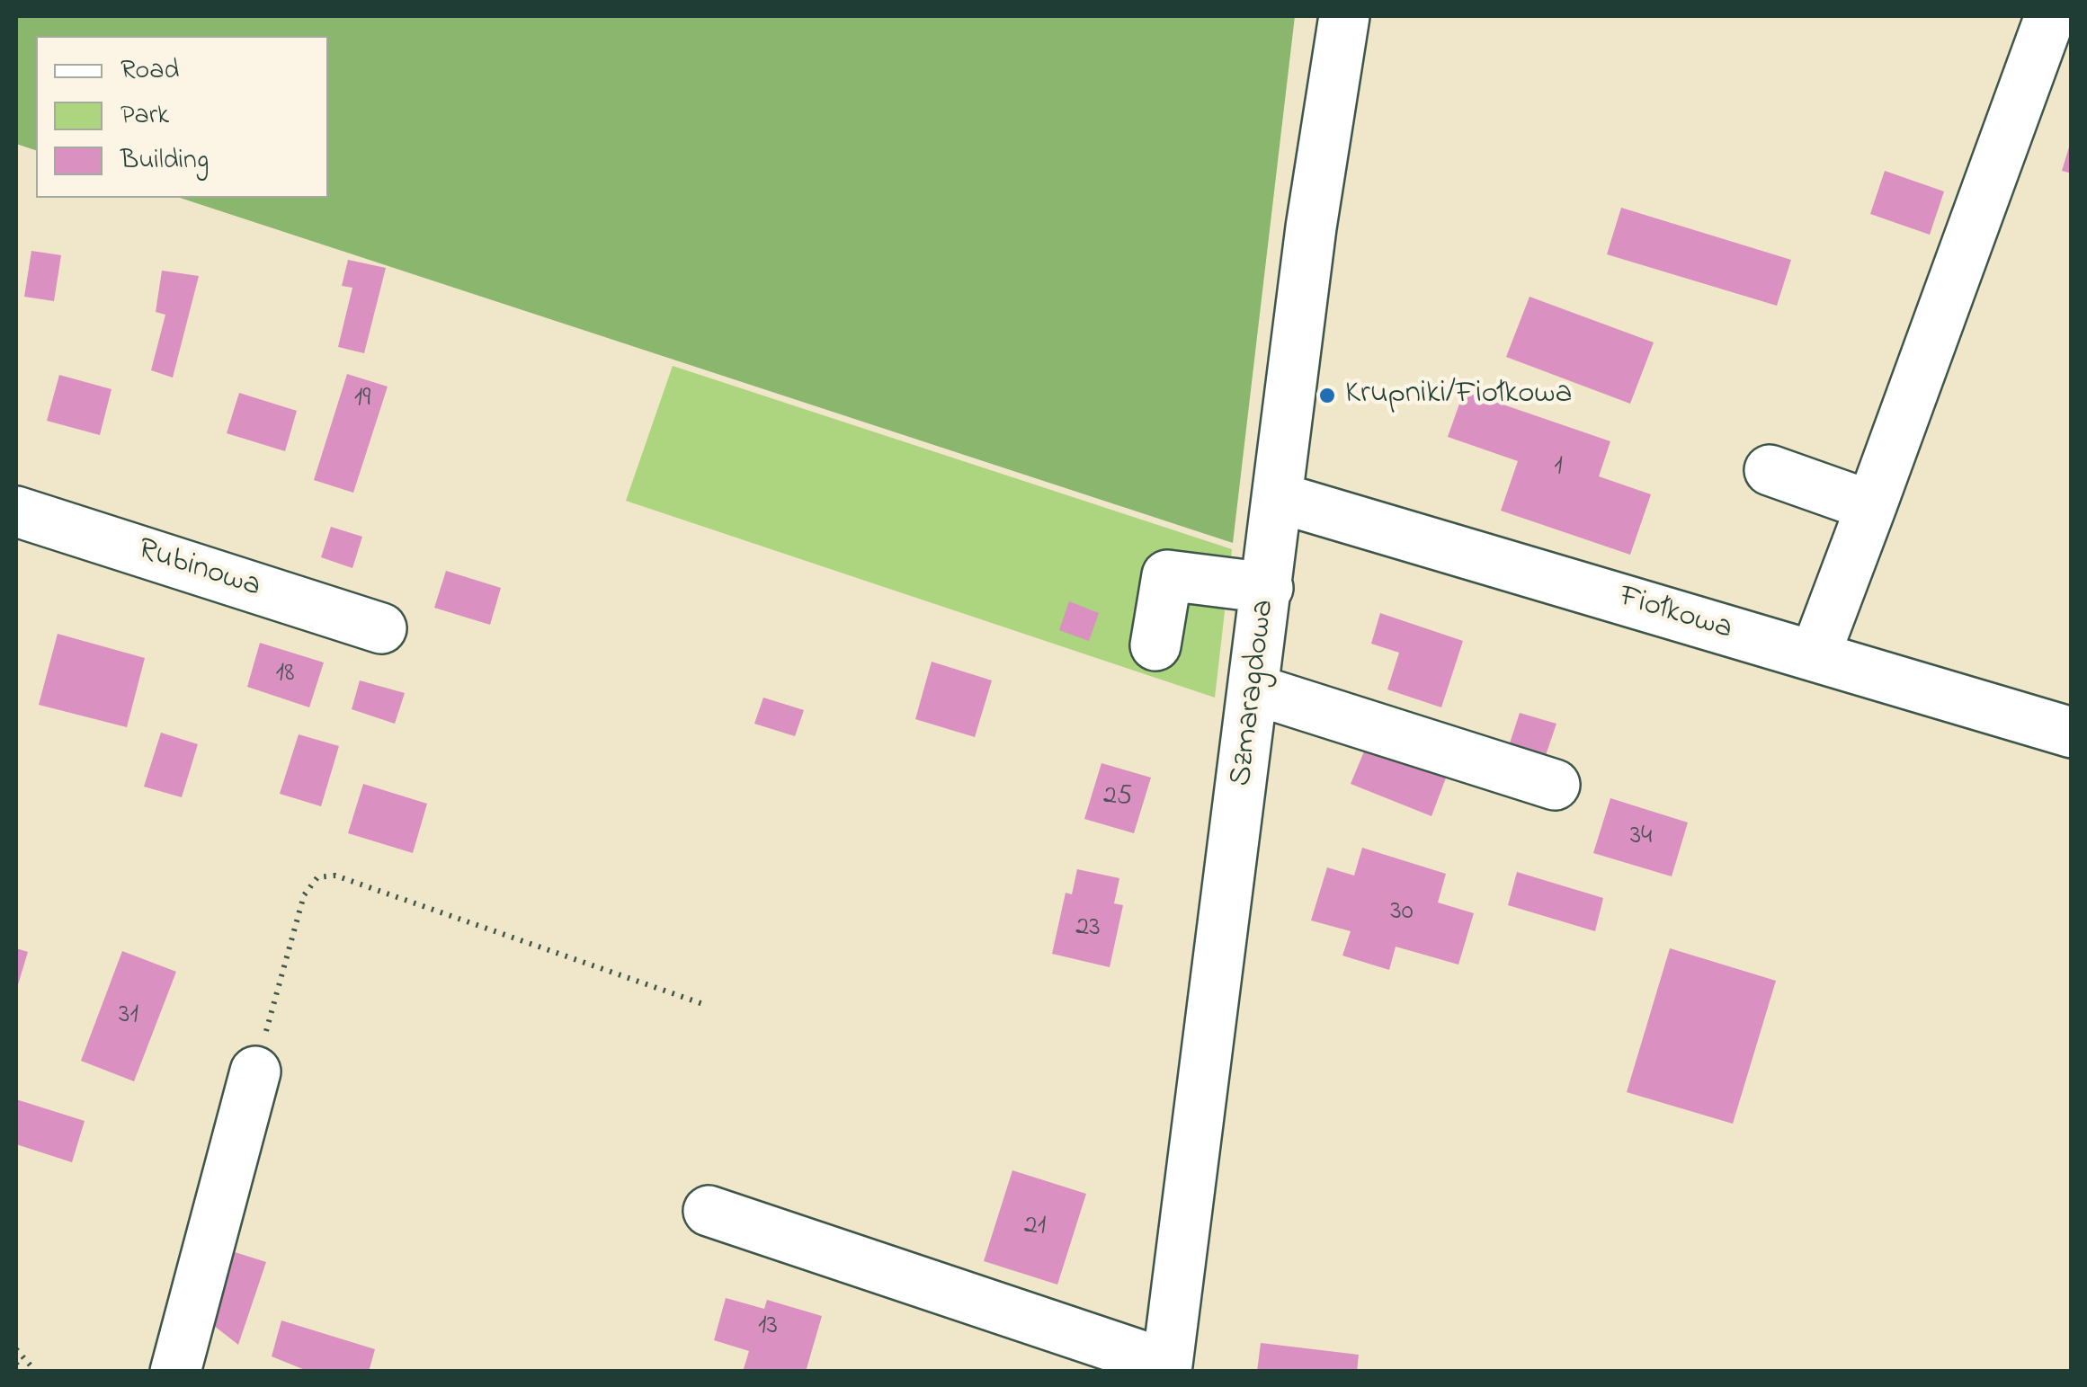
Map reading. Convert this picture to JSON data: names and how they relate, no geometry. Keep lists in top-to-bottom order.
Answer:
{
  "streets": {
    "street": ["Rubinowa", "Fiołkowa", "Szmaragdowa"]
  },
  "crossings": [
    ["Fiołkowa", "Szmaragdowa"]
  ],
  "places": ["Krupniki/Fiołkowa"],
  "house_numbers": [
    "19",
    "1",
    "18",
    "25",
    "34",
    "30",
    "23",
    "31",
    "21",
    "13"
  ],
  "legend": ["Road", "Park", "Building"]
}
